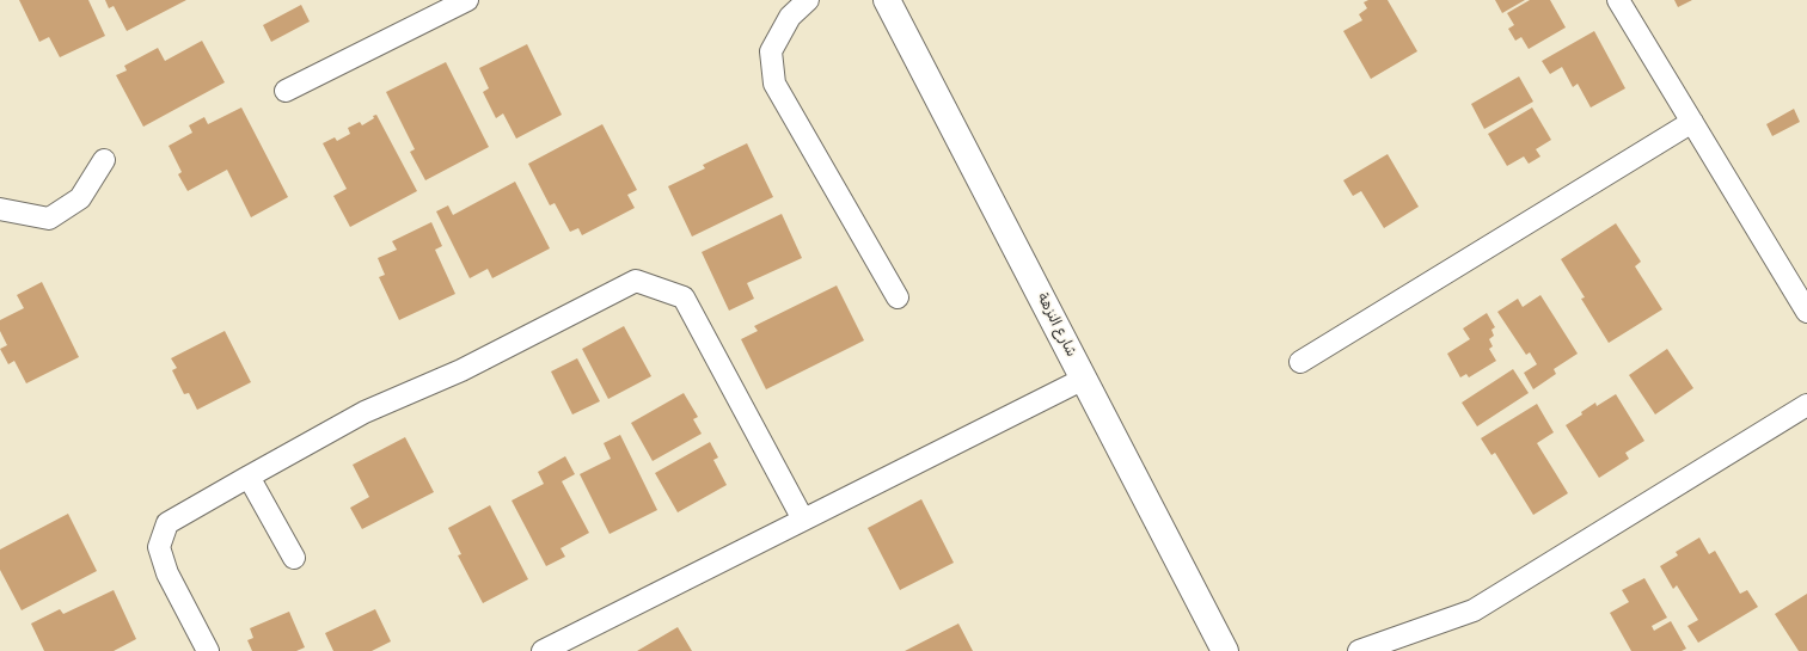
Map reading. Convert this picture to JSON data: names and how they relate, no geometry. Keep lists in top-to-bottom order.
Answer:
{
  "streets": {
    "main road": ["شارع النزهة"]
  }
}
